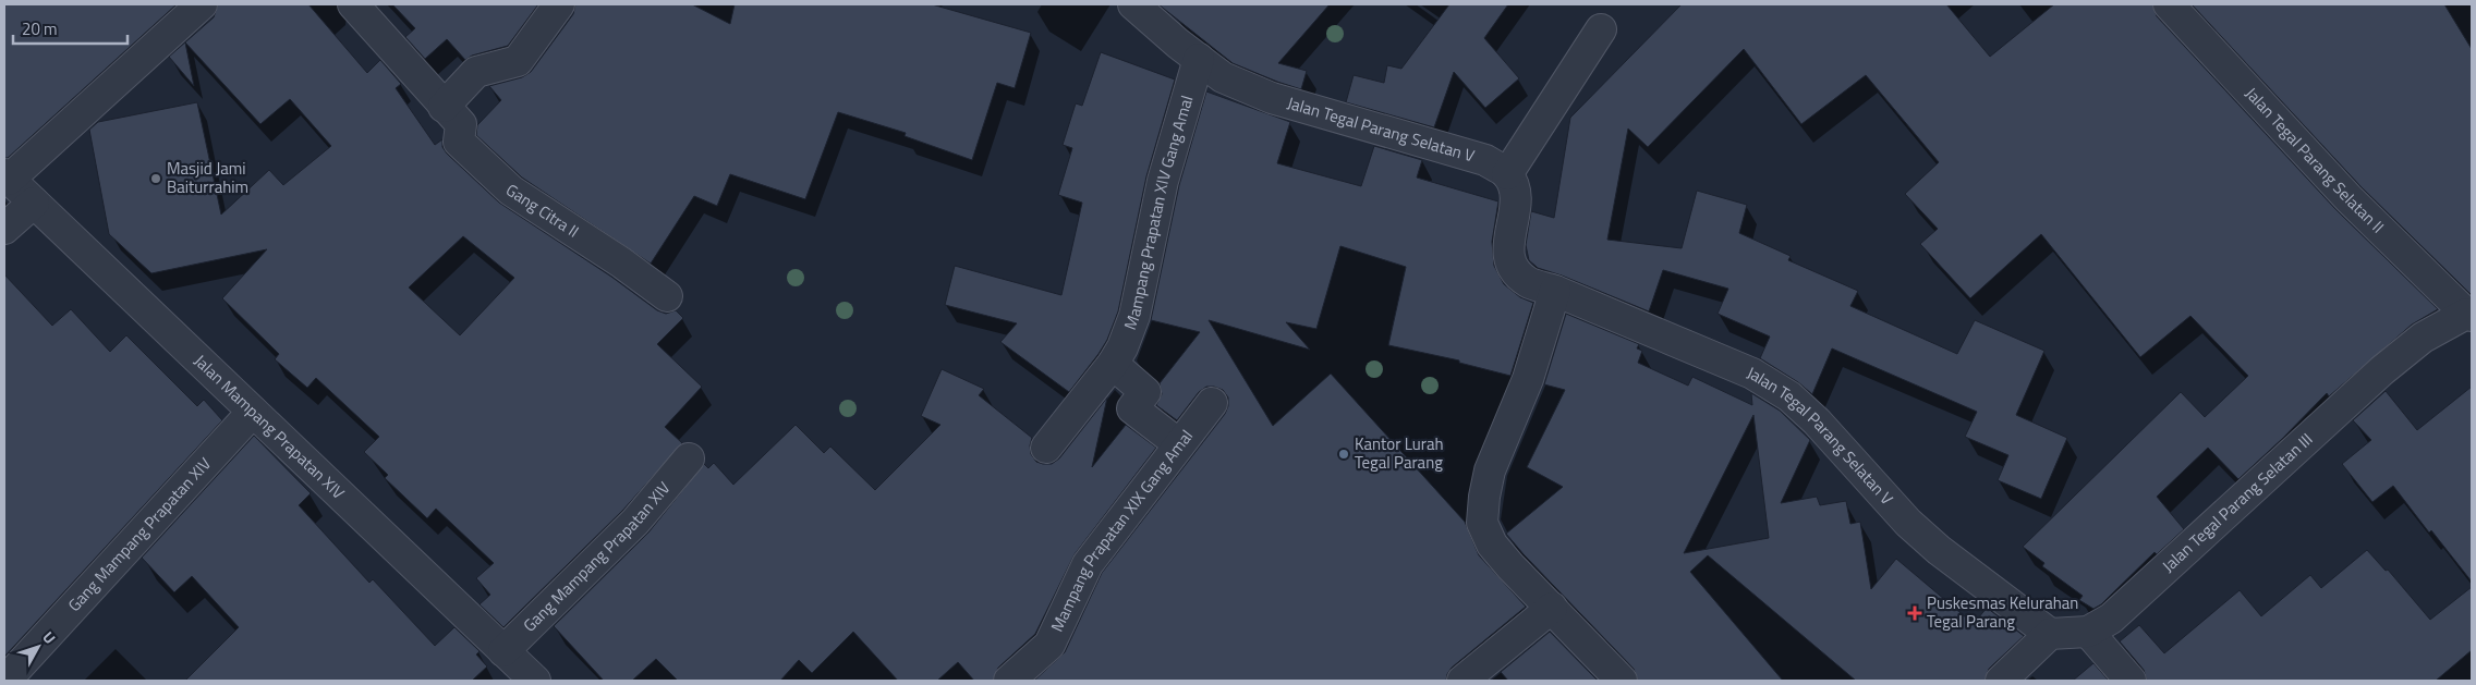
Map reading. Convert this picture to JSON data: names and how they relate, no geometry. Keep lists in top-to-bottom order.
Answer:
{
  "streets": {
    "street": [
      "Jalan Tegal Parang Selatan V",
      "Jalan Tegal Parang Selatan II",
      "Gang Citra II",
      "Mampang Prapatan XIV Gang Amal",
      "Jalan Mampang Prapatan XIV",
      "Jalan Tegal Parang Selatan III",
      "Mampang Prapatan XIX Gang Amal",
      "Gang Mampang Prapatan XIV"
    ]
  },
  "crossings": [
    ["Jalan Tegal Parang Selatan V", "Mampang Prapatan XIV Gang Amal"],
    ["Jalan Tegal Parang Selatan V", "Jalan Tegal Parang Selatan III"],
    ["Jalan Tegal Parang Selatan II", "Jalan Tegal Parang Selatan III"],
    ["Jalan Mampang Prapatan XIV", "Gang Mampang Prapatan XIV"]
  ],
  "places": {
    "other": ["Masjid Jami Baiturrahim", "Kantor Lurah Tegal Parang"],
    "health": ["Puskesmas Kelurahan Tegal Parang"]
  },
  "scale_bar": "20 m",
  "north": "top right"
}
